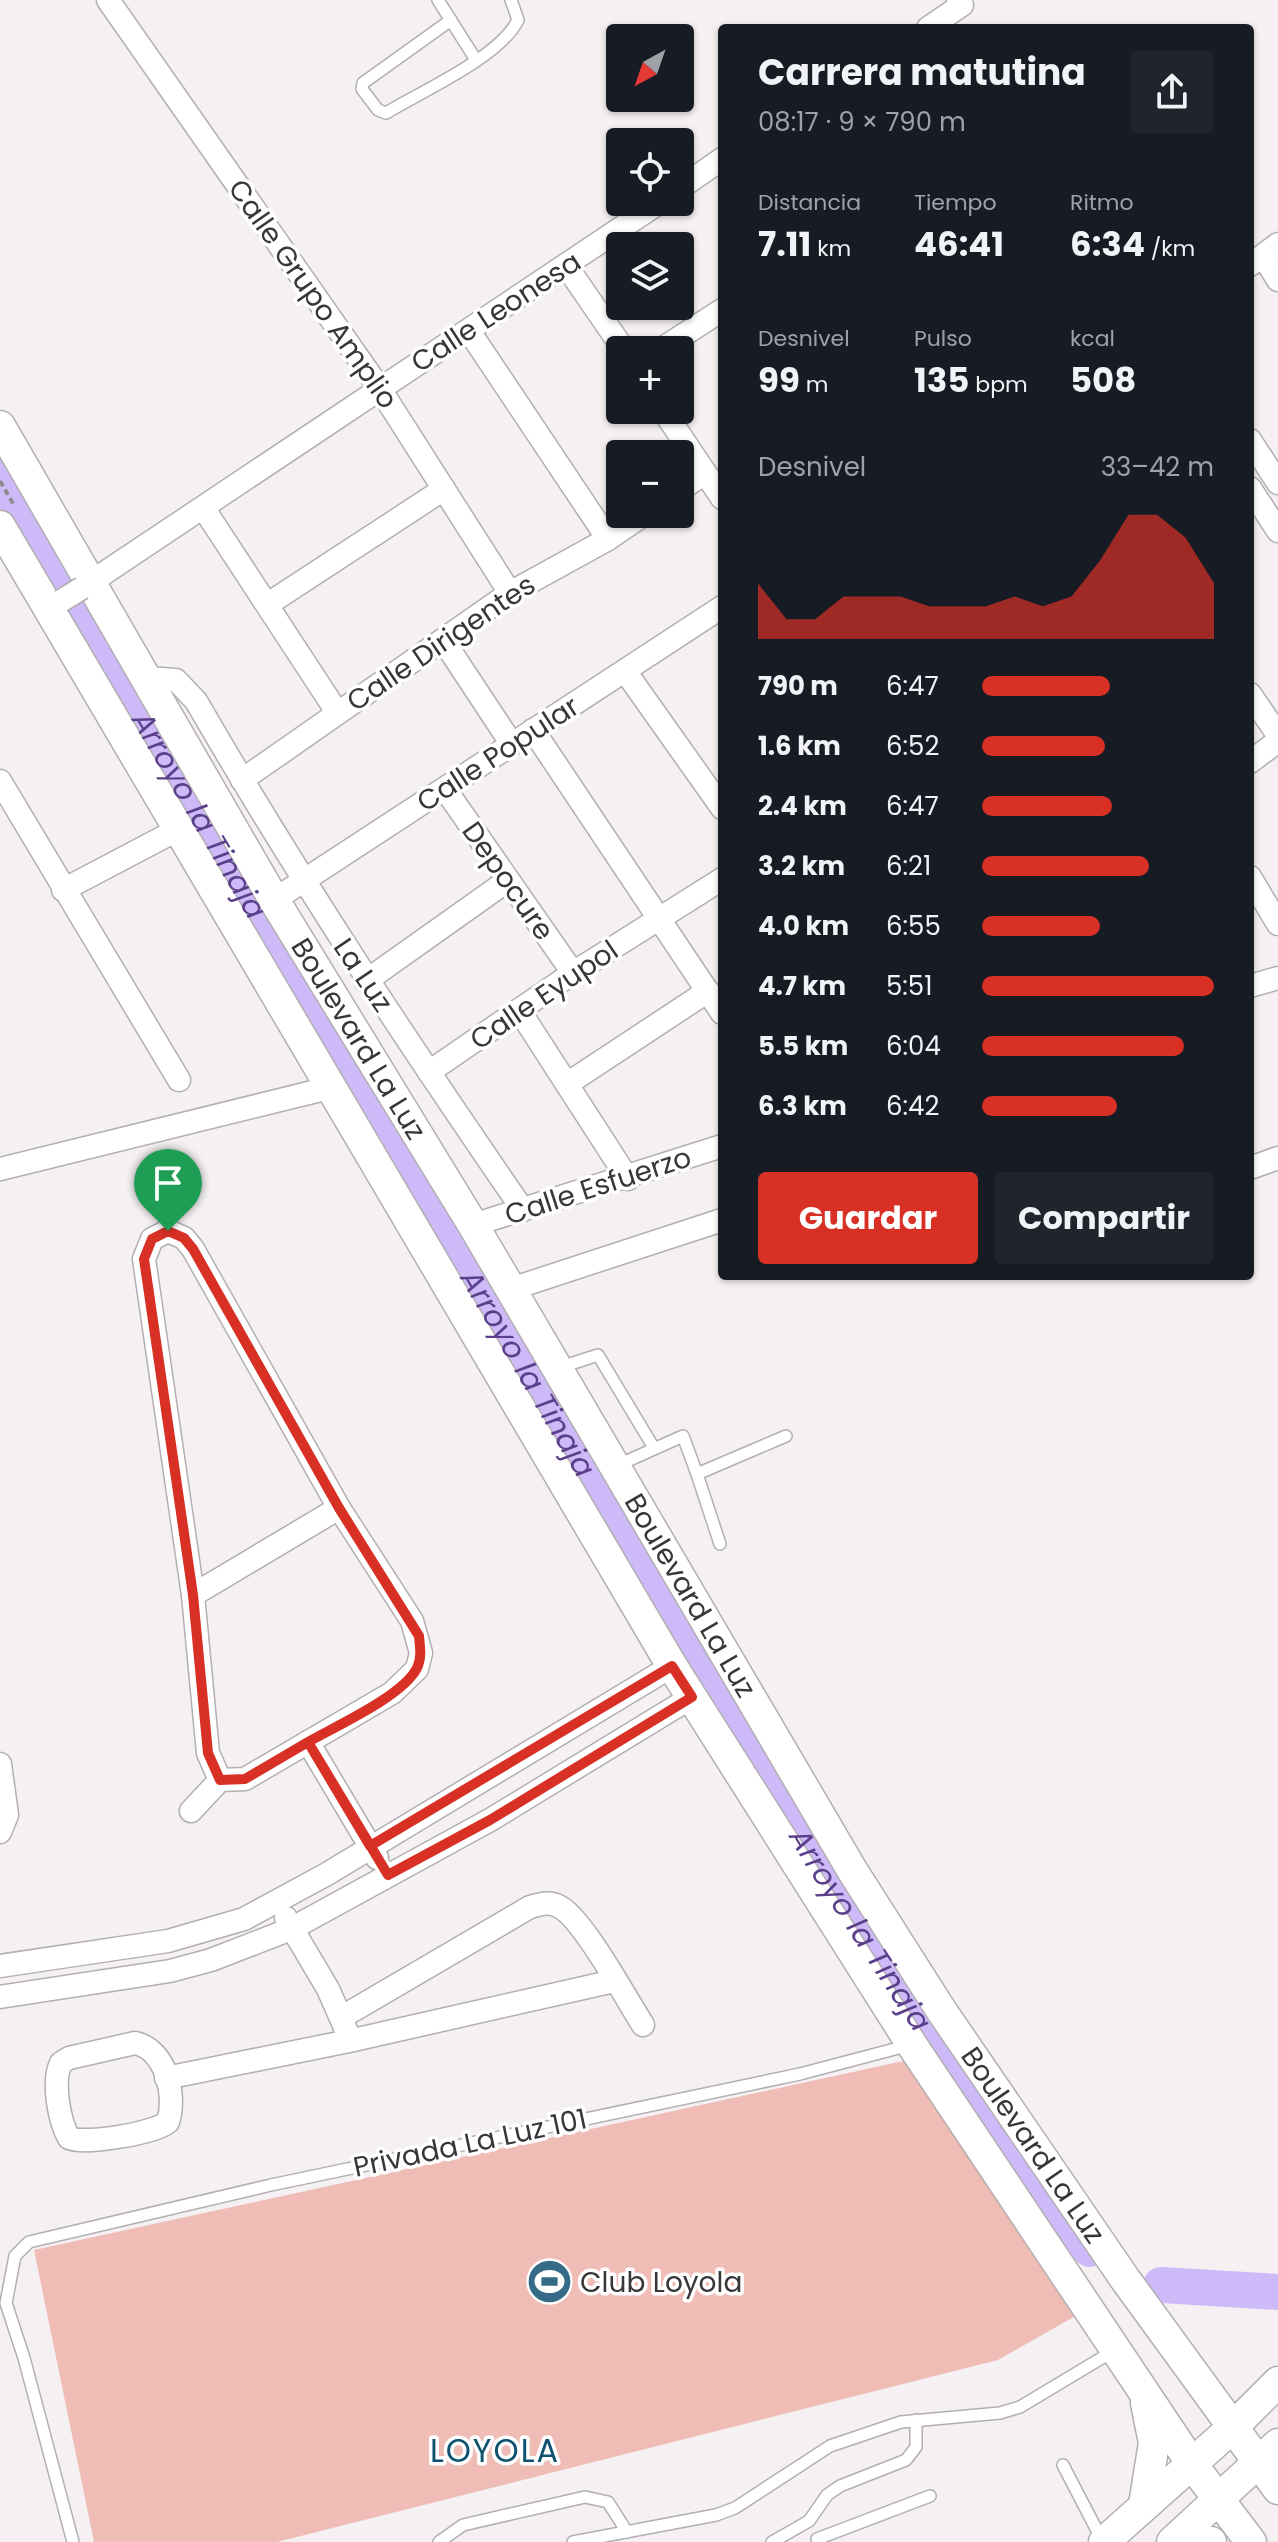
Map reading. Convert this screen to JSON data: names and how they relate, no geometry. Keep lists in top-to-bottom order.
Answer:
{
  "streets": {
    "main road": ["Boulevard La Luz"],
    "street": [
      "Calle Grupo Amplio",
      "Calle Leonesa",
      "Calle Dirigentes",
      "Calle Popular",
      "Depocure",
      "La Luz",
      "Calle Eyupol",
      "Calle Esfuerzo"
    ],
    "lane": ["Privada La Luz 101"]
  },
  "crossings": [
    ["Calle Grupo Amplio", "Calle Leonesa"],
    ["Calle Grupo Amplio", "Calle Dirigentes"],
    ["Calle Leonesa", "Boulevard La Luz"],
    ["Calle Dirigentes", "La Luz"],
    ["Calle Popular", "Depocure"],
    ["Calle Popular", "La Luz"],
    ["Calle Popular", "Boulevard La Luz"],
    ["Depocure", "Calle Eyupol"],
    ["La Luz", "Calle Eyupol"],
    ["La Luz", "Boulevard La Luz"],
    ["La Luz", "Calle Esfuerzo"],
    ["Boulevard La Luz", "Calle Esfuerzo"],
    ["Boulevard La Luz", "Privada La Luz 101"]
  ],
  "districts": ["LOYOLA"],
  "water": ["Arroyo la Tinaja"],
  "places": {
    "sports": ["Club Loyola"]
  },
  "north": "bottom left",
  "page": {
    "map_buttons": ["+", "−"],
    "heading": ["Carrera matutina", "08:17 · 9 × 790 m"],
    "stats": [
      ["Distancia", "7.11 km"],
      ["Tiempo", "46:41"],
      ["Ritmo", "6:34 /km"],
      ["Desnivel", "99 m"],
      ["Pulso", "135 bpm"],
      ["kcal", "508"]
    ],
    "chart": ["Desnivel", "33–42 m"],
    "list": [
      {
        "name": "790 m",
        "note": "6:47"
      },
      {
        "name": "1.6 km",
        "note": "6:52"
      },
      {
        "name": "2.4 km",
        "note": "6:47"
      },
      {
        "name": "3.2 km",
        "note": "6:21"
      },
      {
        "name": "4.0 km",
        "note": "6:55"
      },
      {
        "name": "4.7 km",
        "note": "5:51"
      },
      {
        "name": "5.5 km",
        "note": "6:04"
      },
      {
        "name": "6.3 km",
        "note": "6:42"
      }
    ],
    "buttons": ["Guardar", "Compartir"]
  }
}
